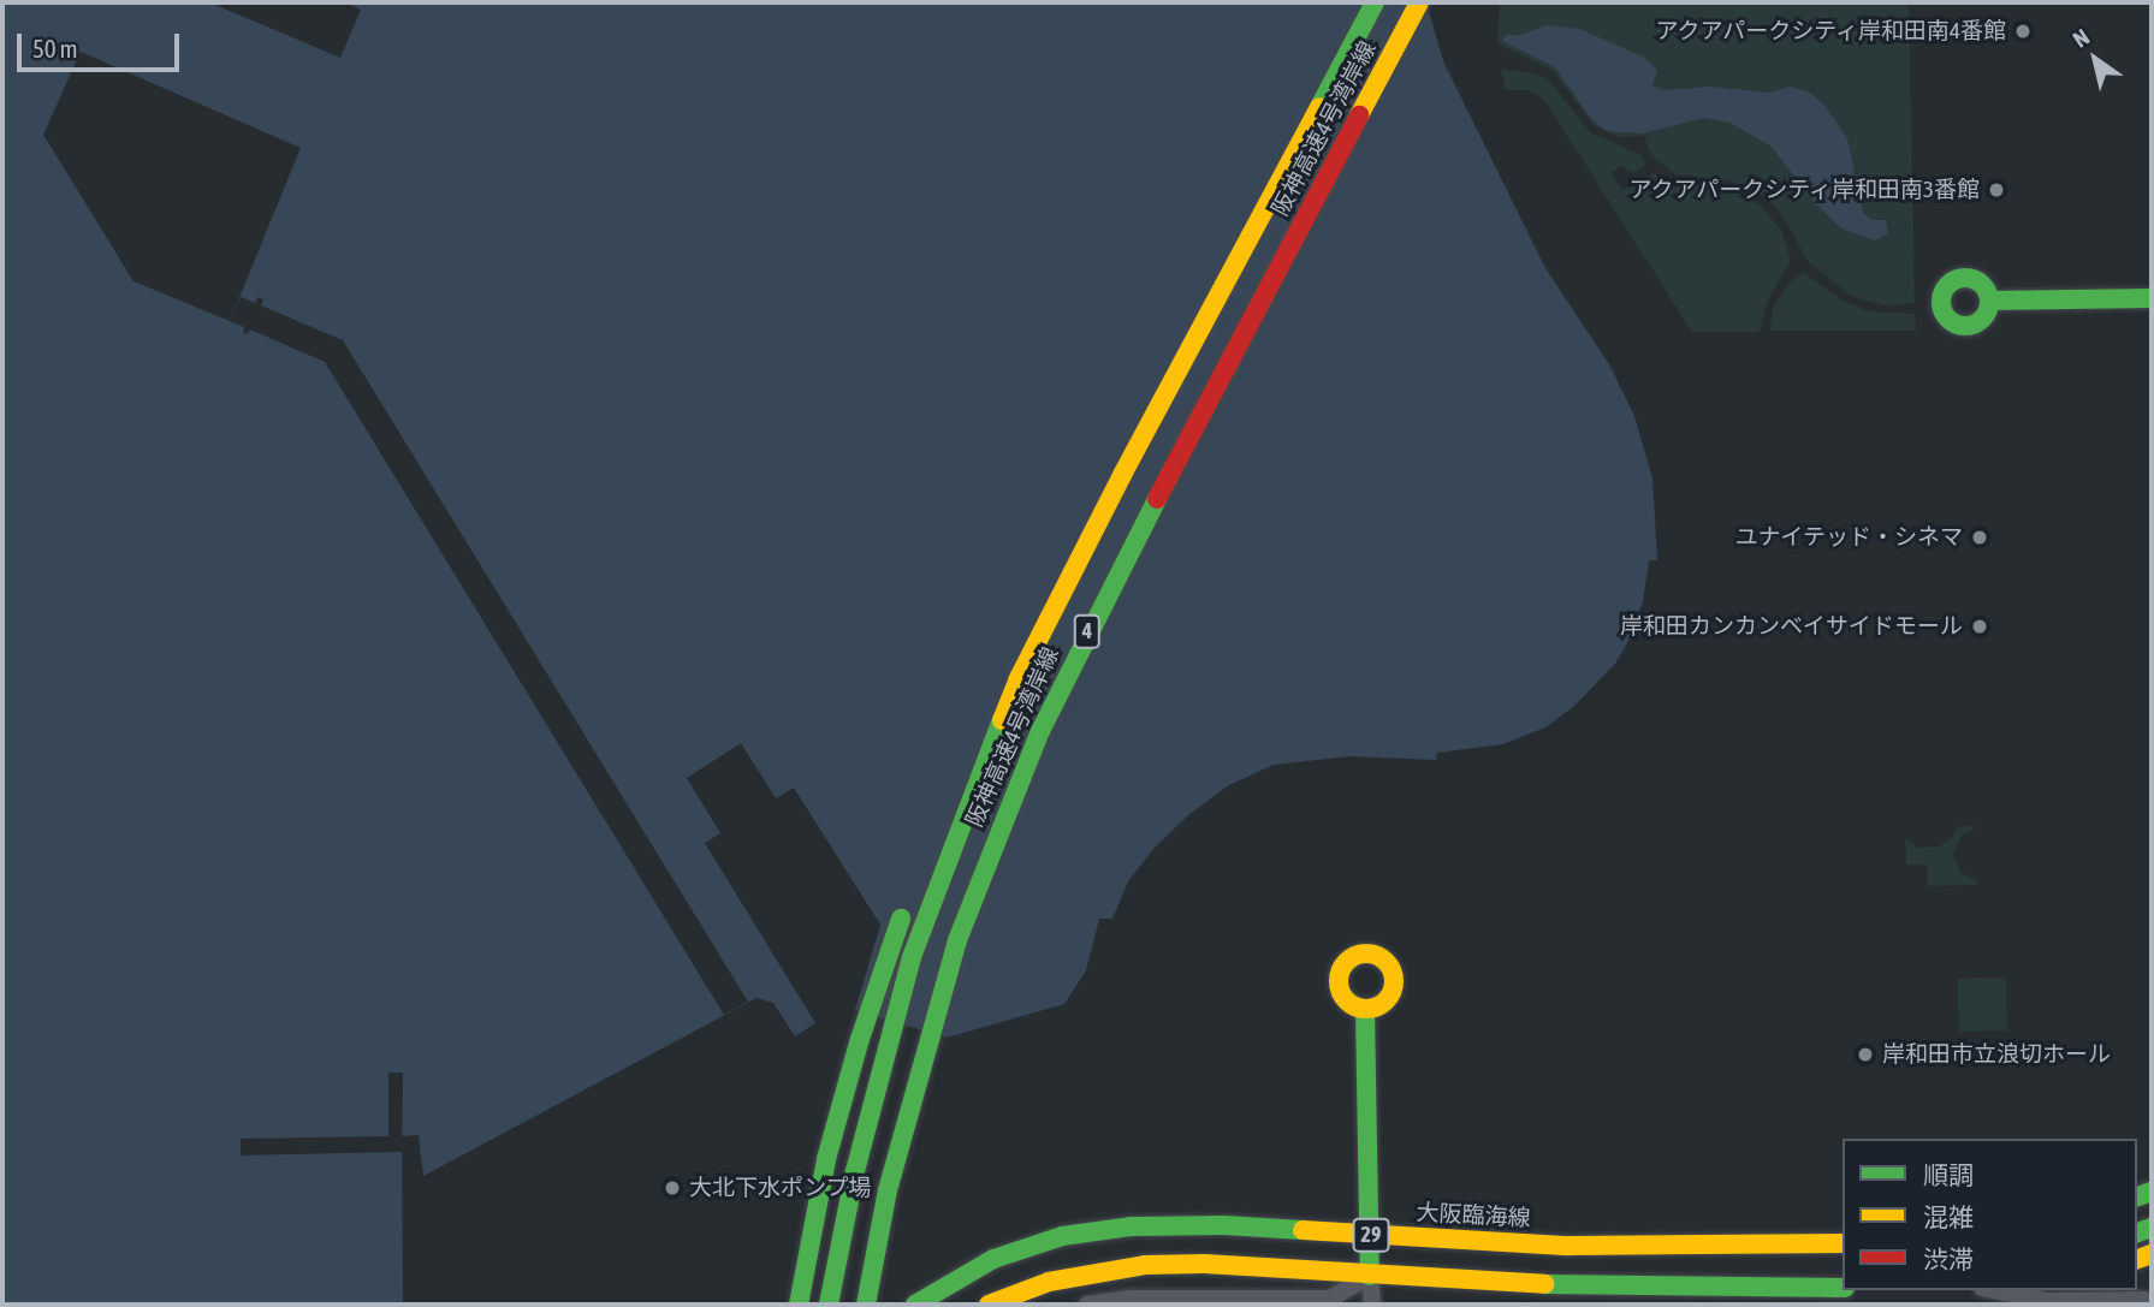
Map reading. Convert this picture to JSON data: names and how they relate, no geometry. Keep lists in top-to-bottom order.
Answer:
{
  "streets": {
    "main road": [
      "阪神高速4号湾岸線",
      "4",
      "大阪臨海線",
      "29"
    ]
  },
  "crossings": [
    ["阪神高速4号湾岸線", "4"]
  ],
  "places": [
    "アクアパークシティ岸和田南4番館",
    "アクアパークシティ岸和田南3番館",
    "ユナイテッド・シネマ",
    "岸和田カンカンベイサイドモール",
    "岸和田市立浪切ホール",
    "大北下水ポンプ場"
  ],
  "legend": ["順調", "混雑", "渋滞"],
  "scale_bar": "50 m",
  "north": "top left"
}
